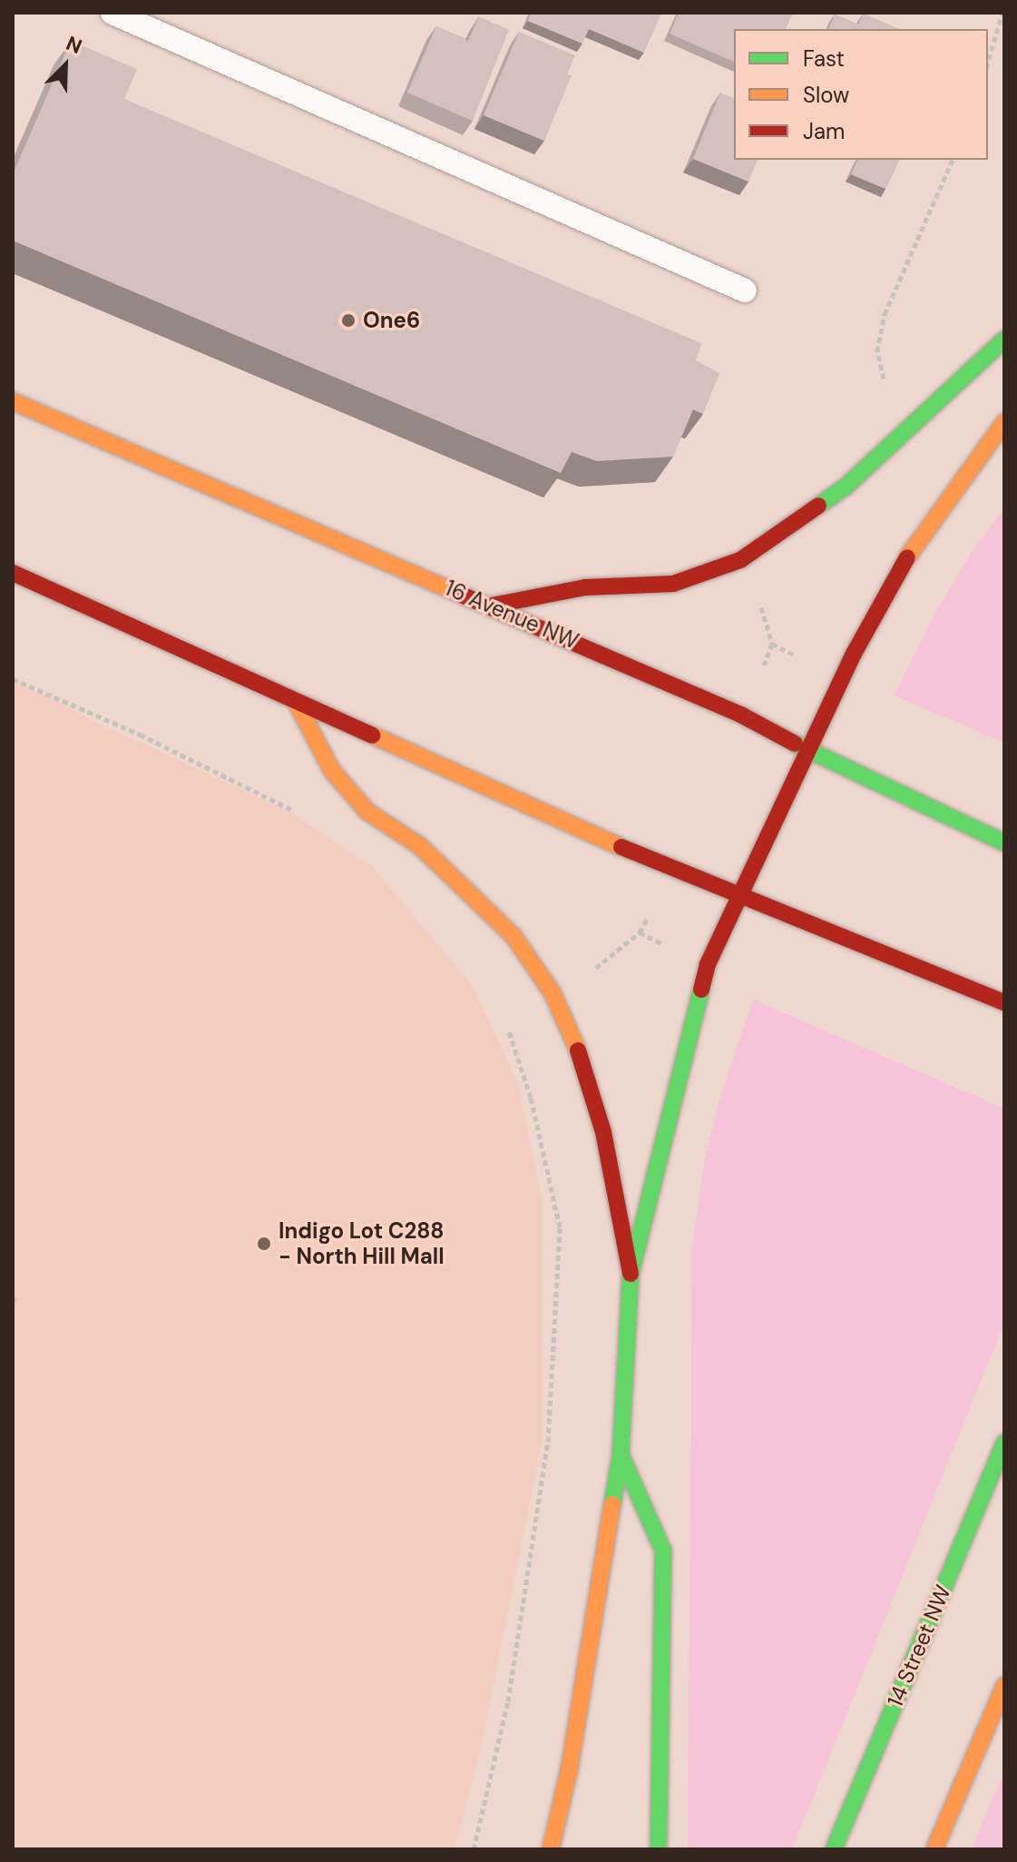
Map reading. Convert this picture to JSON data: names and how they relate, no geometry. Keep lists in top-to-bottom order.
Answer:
{
  "streets": {
    "main road": ["16 Avenue NW", "14 Street NW"]
  },
  "places": ["One6", "Indigo Lot C288 - North Hill Mall"],
  "legend": ["Fast", "Slow", "Jam"],
  "north": "top right"
}
